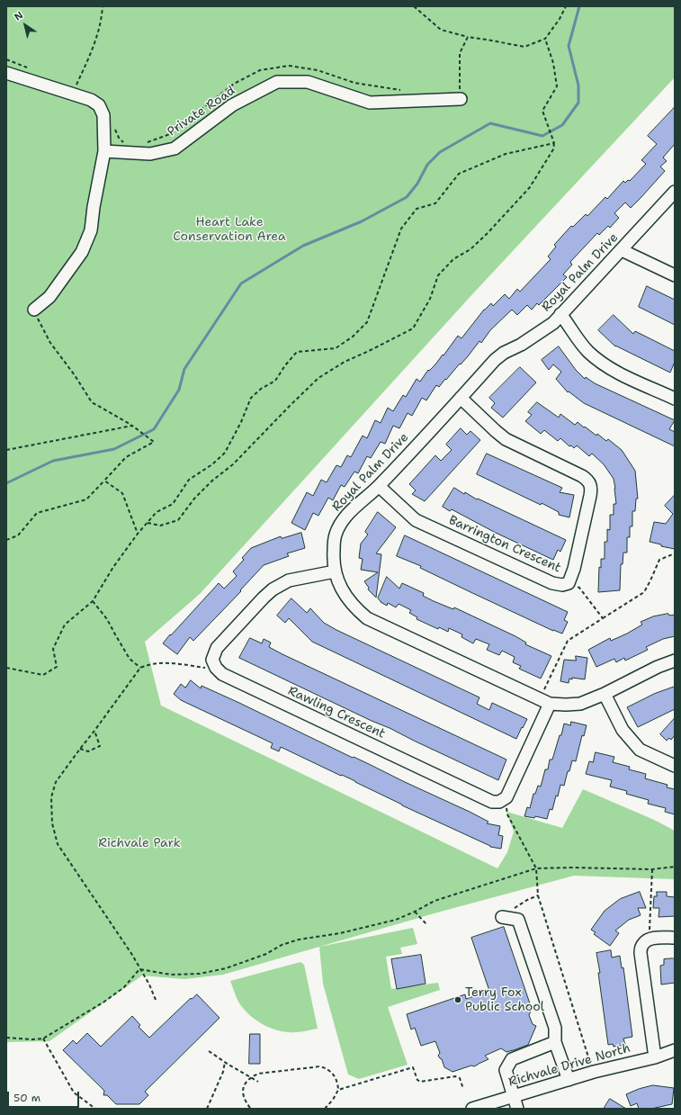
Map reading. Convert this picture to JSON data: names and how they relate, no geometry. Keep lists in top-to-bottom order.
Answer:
{
  "streets": {
    "street": [
      "Private Road",
      "Royal Palm Drive",
      "Barrington Crescent",
      "Rawling Crescent",
      "Richvale Drive North"
    ]
  },
  "crossings": [
    ["Royal Palm Drive", "Barrington Crescent"]
  ],
  "parks": ["Heart Lake Conservation Area", "Richvale Park"],
  "places": ["Terry Fox Public School"],
  "scale_bar": "50 m",
  "north": "top left"
}
